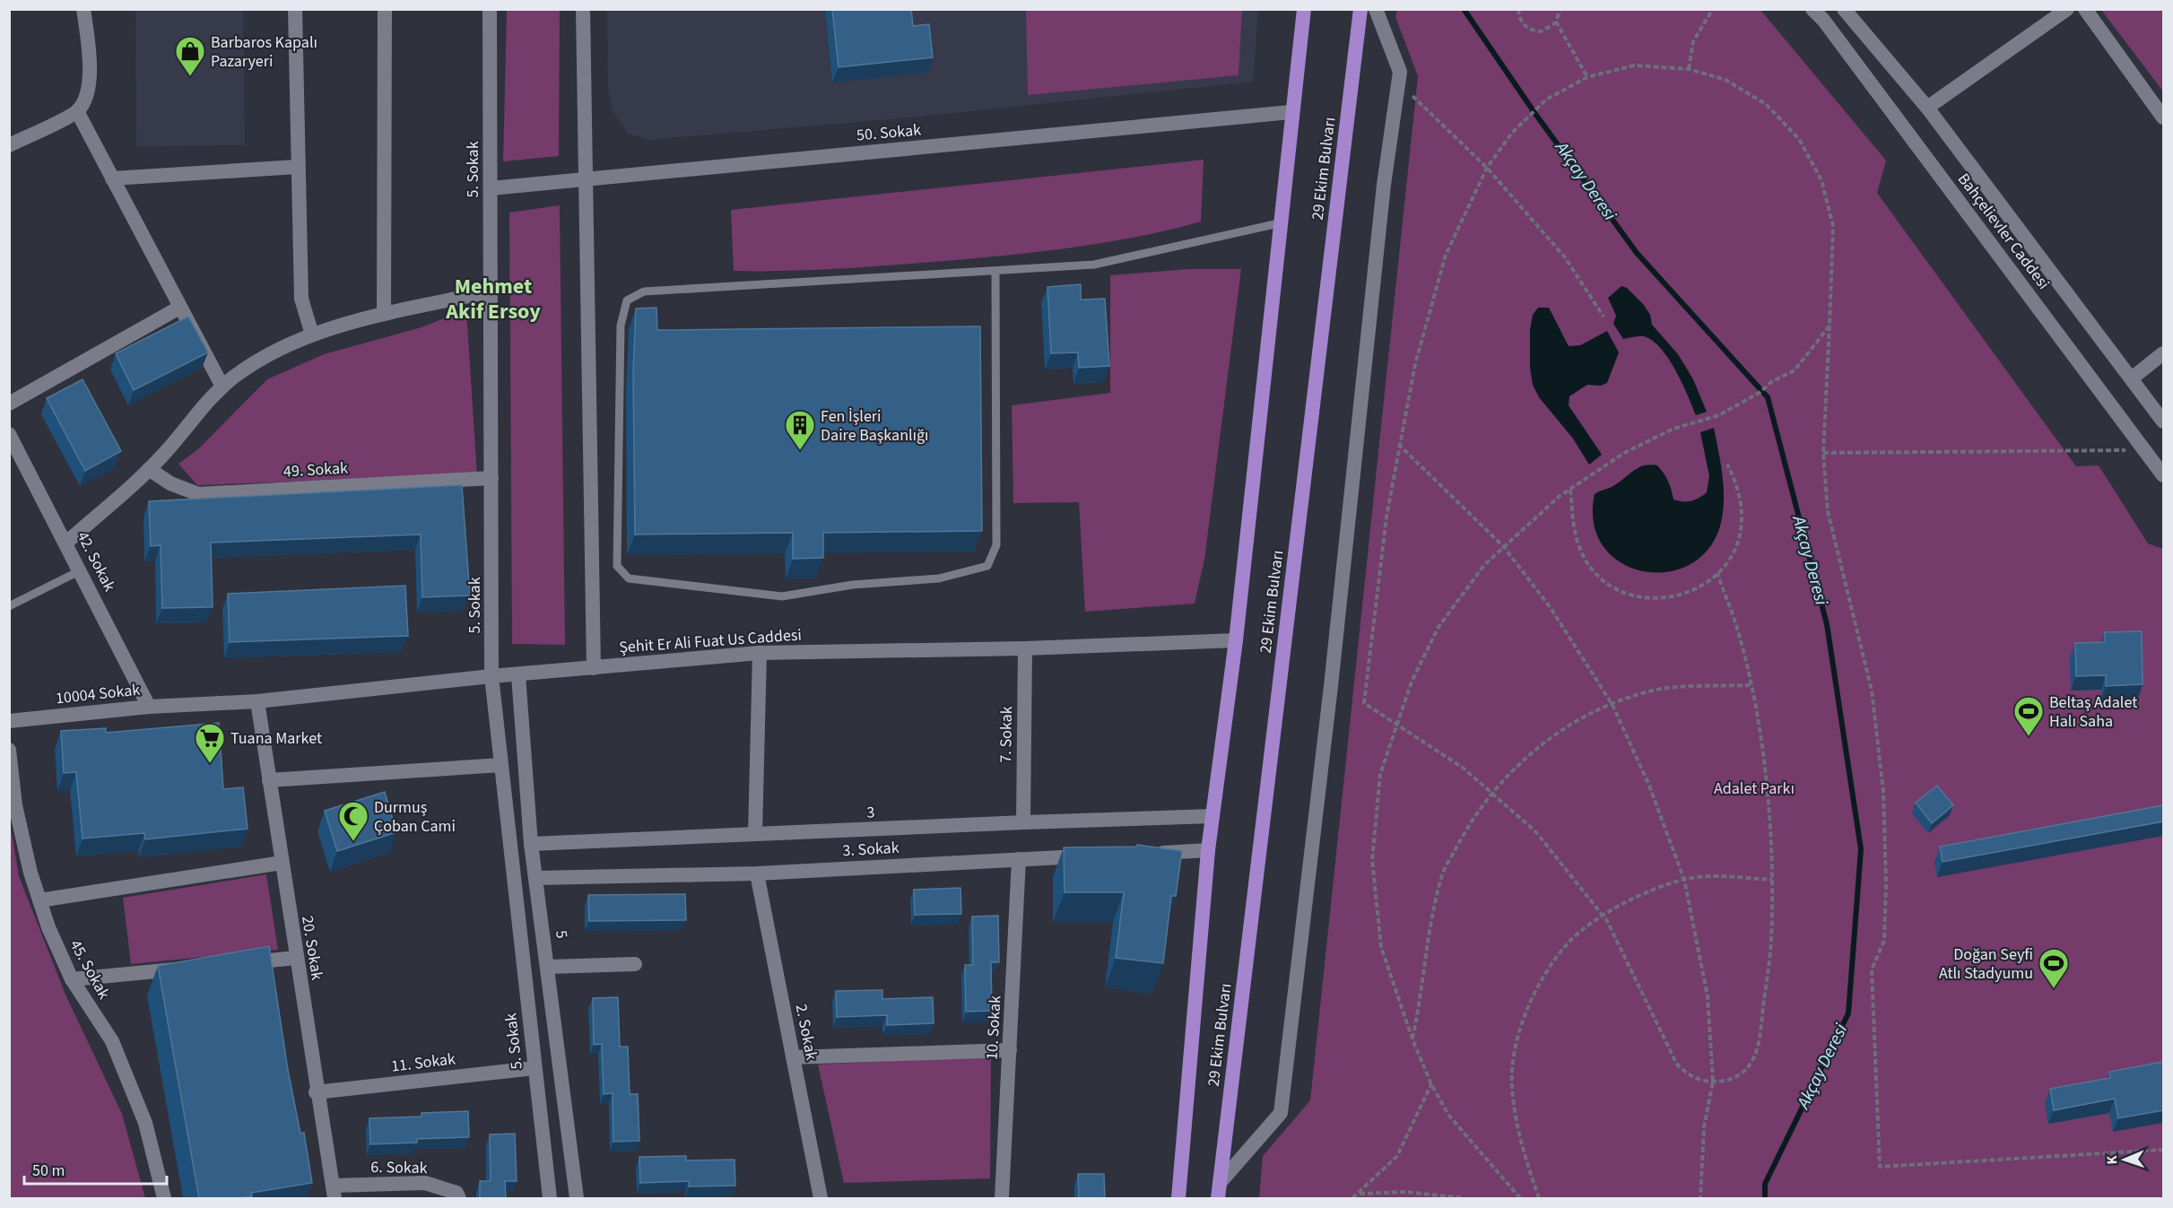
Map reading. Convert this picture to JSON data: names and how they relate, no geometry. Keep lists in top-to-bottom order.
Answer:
{
  "streets": {
    "main road": ["29 Ekim Bulvarı"],
    "street": [
      "50. Sokak",
      "5. Sokak",
      "Bahçelievler Caddesi",
      "49. Sokak",
      "42. Sokak",
      "Şehit Er Ali Fuat Us Caddesi",
      "10004 Sokak",
      "7. Sokak",
      "3",
      "3. Sokak",
      "5",
      "20. Sokak",
      "45. Sokak",
      "10. Sokak",
      "2. Sokak",
      "11. Sokak",
      "6. Sokak"
    ]
  },
  "crossings": [
    ["50. Sokak", "29 Ekim Bulvarı"],
    ["50. Sokak", "5. Sokak"],
    ["29 Ekim Bulvarı", "Şehit Er Ali Fuat Us Caddesi"],
    ["29 Ekim Bulvarı", "3"],
    ["5. Sokak", "49. Sokak"],
    ["5. Sokak", "Şehit Er Ali Fuat Us Caddesi"],
    ["5. Sokak", "11. Sokak"],
    ["42. Sokak", "10004 Sokak"],
    ["Şehit Er Ali Fuat Us Caddesi", "10004 Sokak"],
    ["Şehit Er Ali Fuat Us Caddesi", "7. Sokak"],
    ["Şehit Er Ali Fuat Us Caddesi", "5"],
    ["Şehit Er Ali Fuat Us Caddesi", "20. Sokak"],
    ["7. Sokak", "3"],
    ["3", "5"],
    ["3. Sokak", "5"],
    ["3. Sokak", "10. Sokak"],
    ["3. Sokak", "2. Sokak"],
    ["20. Sokak", "11. Sokak"],
    ["20. Sokak", "6. Sokak"]
  ],
  "districts": ["Mehmet Akif Ersoy"],
  "water": ["Akçay Deresi"],
  "parks": ["Adalet Parkı"],
  "places": {
    "shop": ["Barbaros Kapalı Pazaryeri"],
    "building": ["Fen İşleri Daire Başkanlığı"],
    "sports": ["Beltaş Adalet Halı Saha", "Doğan Seyfi Atlı Stadyumu"],
    "supermarket": ["Tuana Market"],
    "mosque": ["Durmuş Çoban Cami"]
  },
  "scale_bar": "50 m",
  "north": "left"
}
